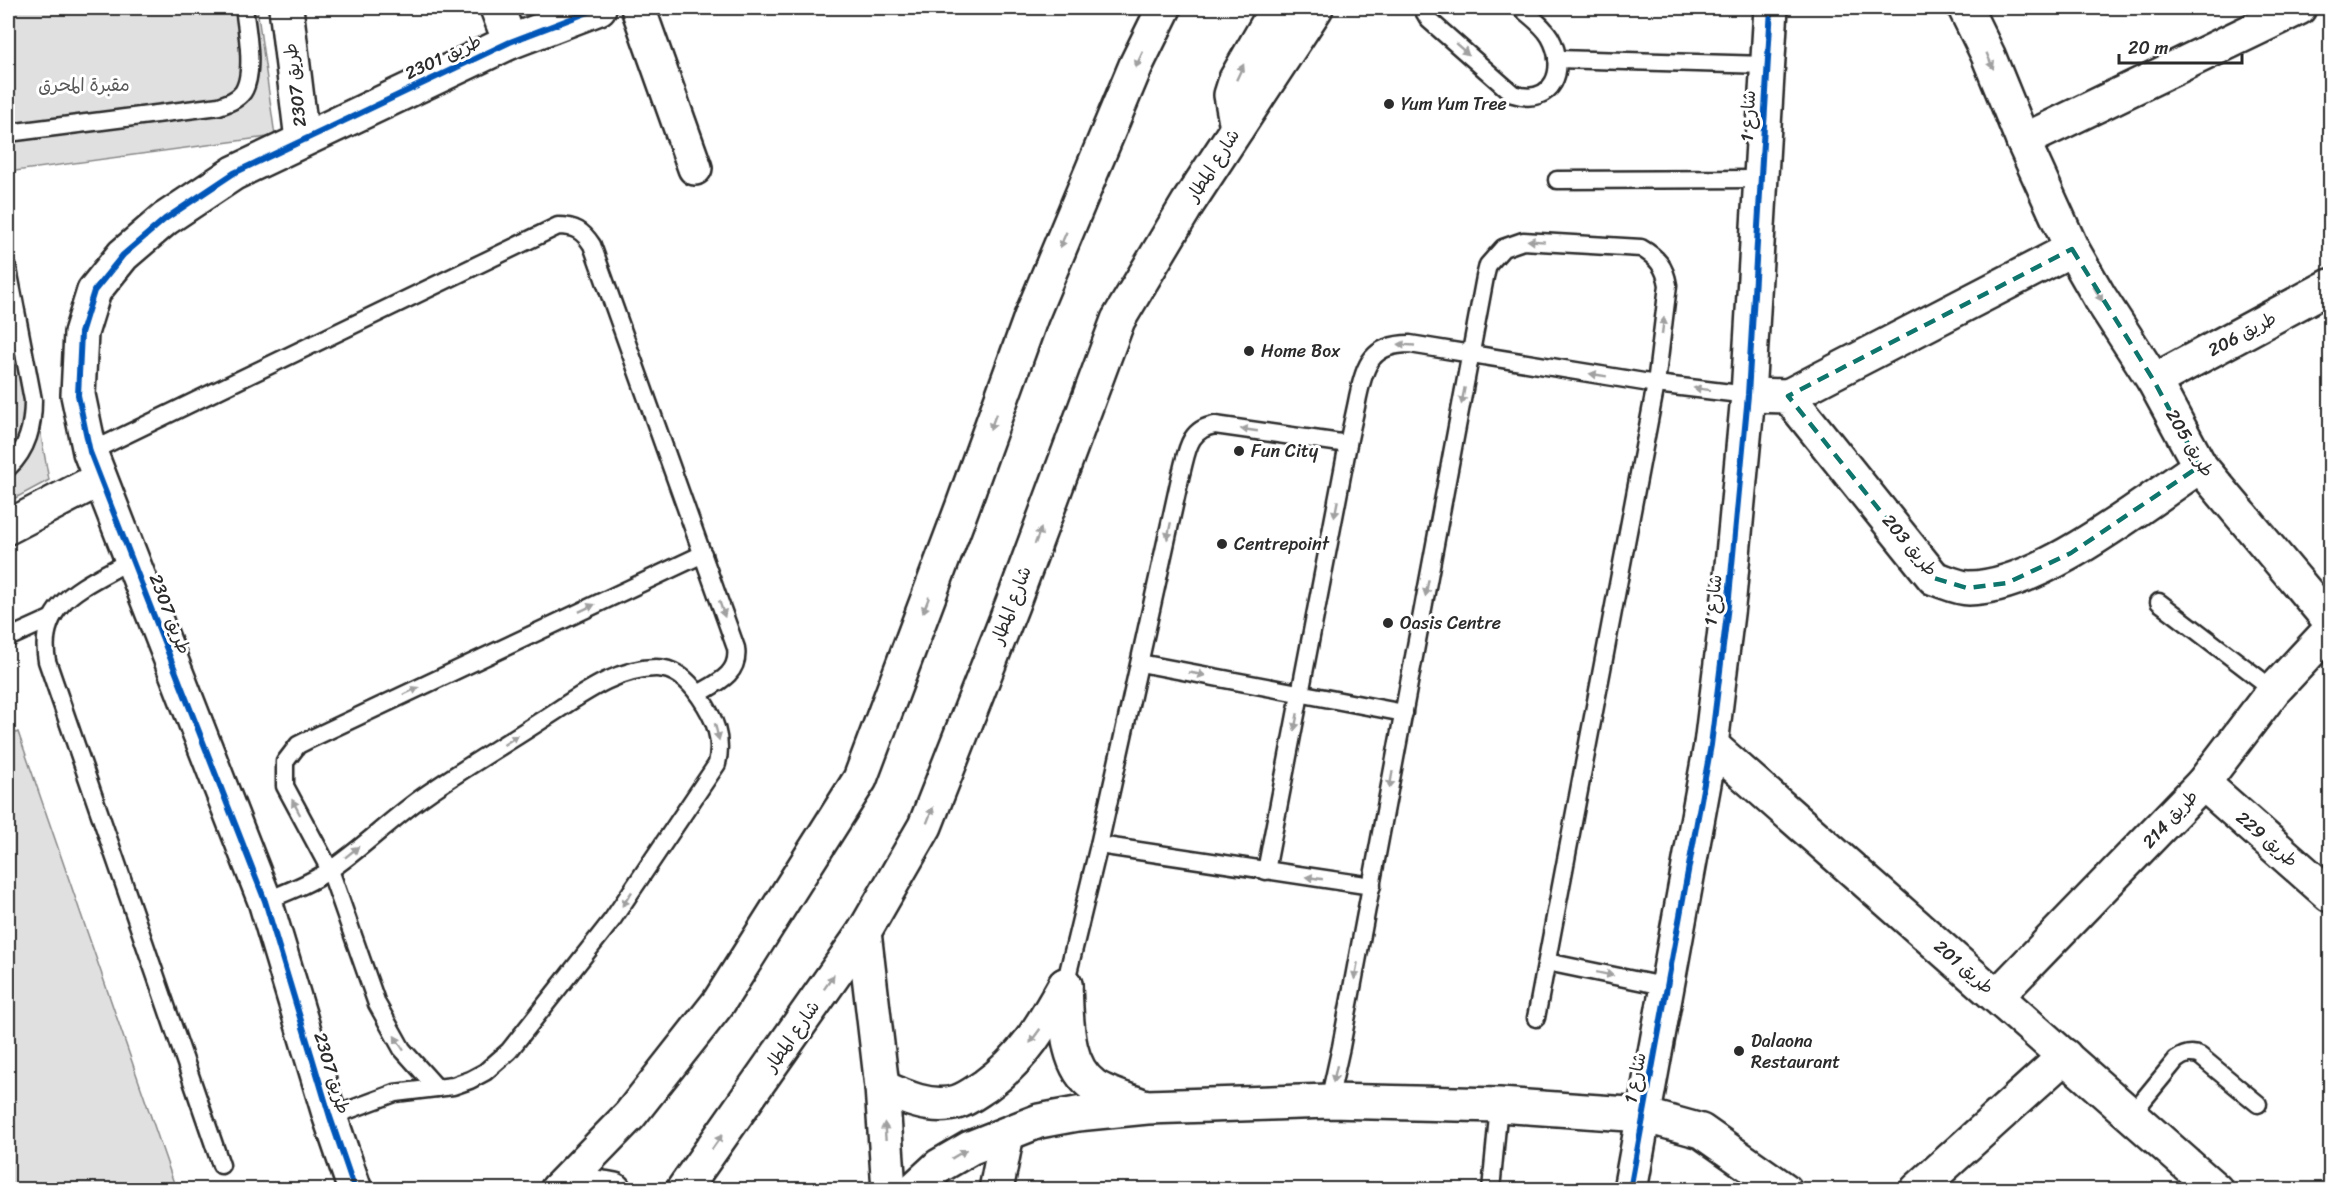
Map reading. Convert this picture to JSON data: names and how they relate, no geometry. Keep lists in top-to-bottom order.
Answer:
{
  "streets": {
    "street": [
      "طريق 2301",
      "طريق 2307",
      "شارع 1",
      "شارع المطار",
      "طريق 206",
      "طريق 205",
      "طريق 203",
      "طريق 214",
      "طريق 229",
      "طريق 201"
    ]
  },
  "crossings": [
    ["طريق 2301", "طريق 2307"],
    ["شارع 1", "طريق 201"],
    ["طريق 206", "طريق 205"],
    ["طريق 205", "طريق 203"],
    ["طريق 214", "طريق 229"],
    ["طريق 214", "طريق 201"]
  ],
  "one_way": ["طريق 205"],
  "parks": ["مقبرة المحرق"],
  "places": [
    "Yum Yum Tree",
    "Home Box",
    "Fun City",
    "Centrepoint",
    "Oasis Centre",
    "Dalaona Restaurant"
  ],
  "scale_bar": "20 m"
}
